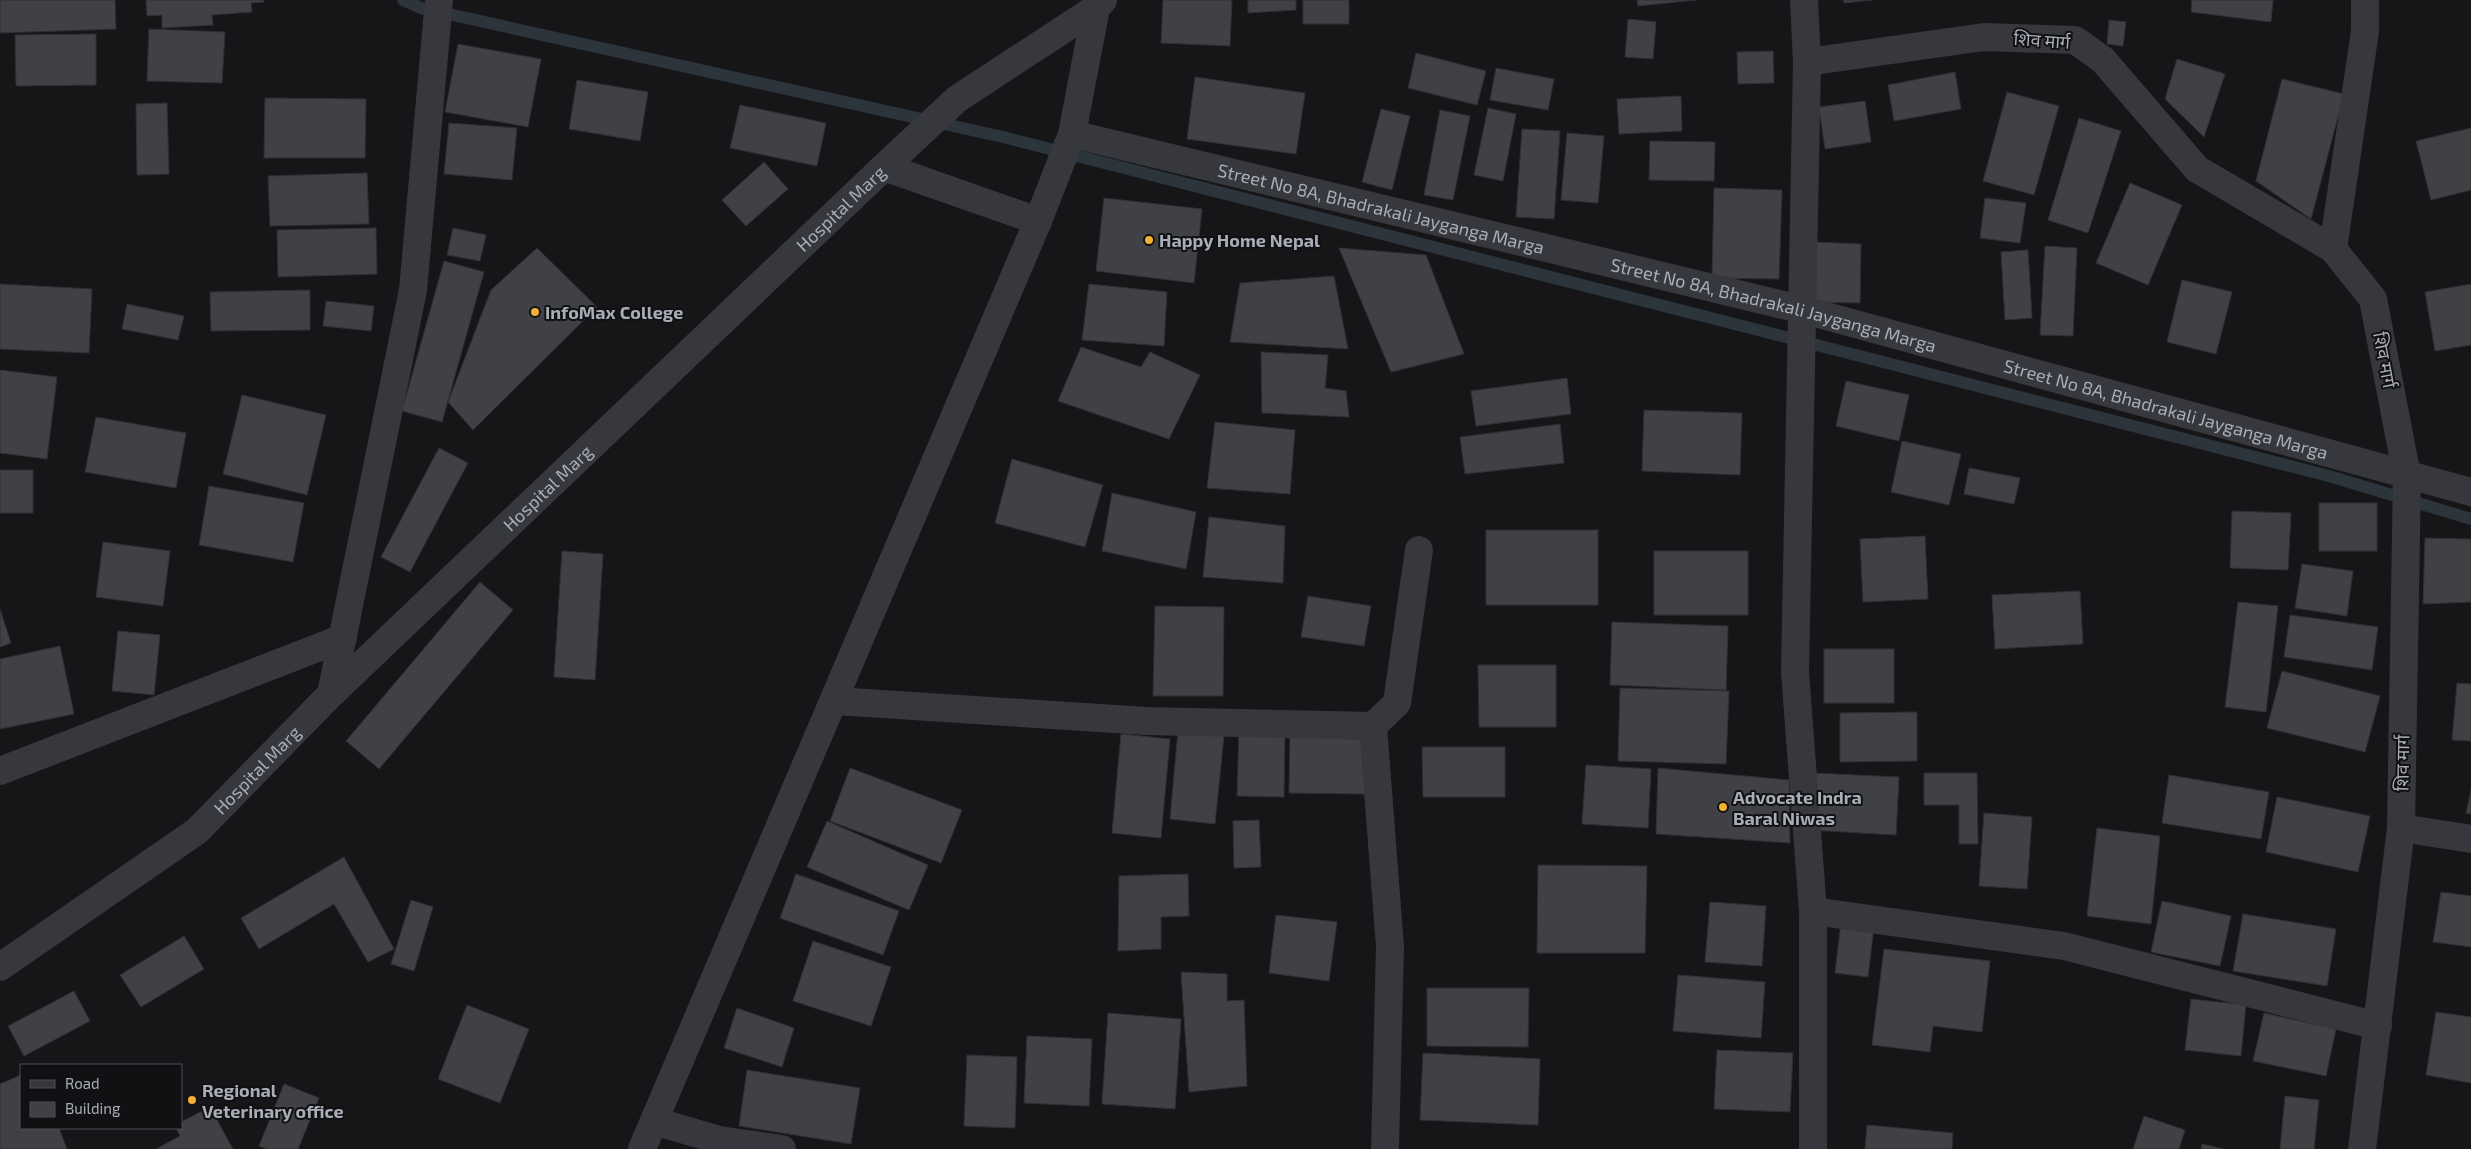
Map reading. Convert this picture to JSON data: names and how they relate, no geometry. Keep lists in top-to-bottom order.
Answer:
{
  "streets": {
    "street": ["शिव मार्ग", "Hospital Marg", "Street No 8A, Bhadrakali Jayganga Marga"]
  },
  "crossings": [
    ["शिव मार्ग", "Street No 8A, Bhadrakali Jayganga Marga"]
  ],
  "places": [
    "Happy Home Nepal",
    "InfoMax College",
    "Advocate Indra Baral Niwas",
    "Regional Veterinary office"
  ],
  "legend": ["Road", "Building"]
}
